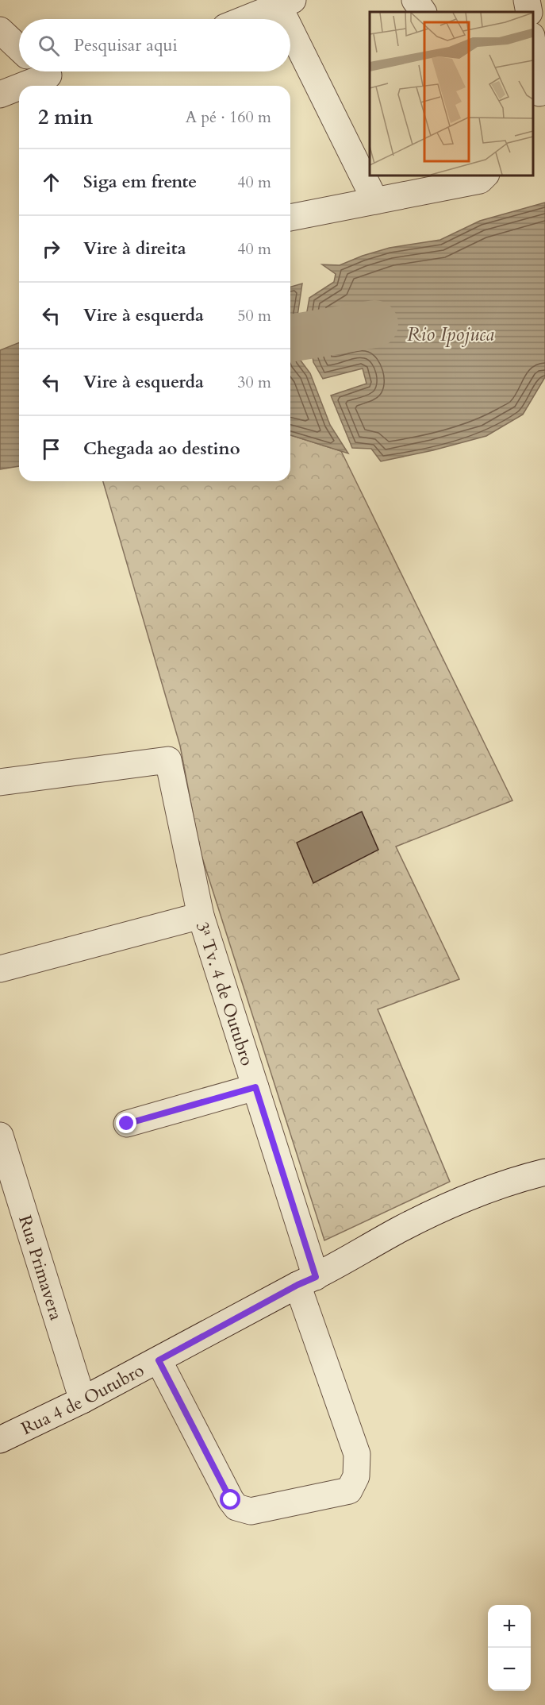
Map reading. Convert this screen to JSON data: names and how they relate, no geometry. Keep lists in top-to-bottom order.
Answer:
{
  "streets": {
    "street": ["3ª Tv. 4 de Outubro", "Rua Primavera", "Rua 4 de Outubro"]
  },
  "crossings": [
    ["3ª Tv. 4 de Outubro", "Rua 4 de Outubro"],
    ["Rua Primavera", "Rua 4 de Outubro"]
  ],
  "water": ["Rio Ipojuca"],
  "page": {
    "search": "Pesquisar aqui",
    "heading": ["2 min", "A pé · 160 m"],
    "list": [
      ["Siga em frente", "40 m"],
      ["Vire à direita", "40 m"],
      ["Vire à esquerda", "50 m"],
      ["Vire à esquerda", "30 m"],
      "Chegada ao destino"
    ],
    "map_buttons": ["+", "−"]
  }
}
